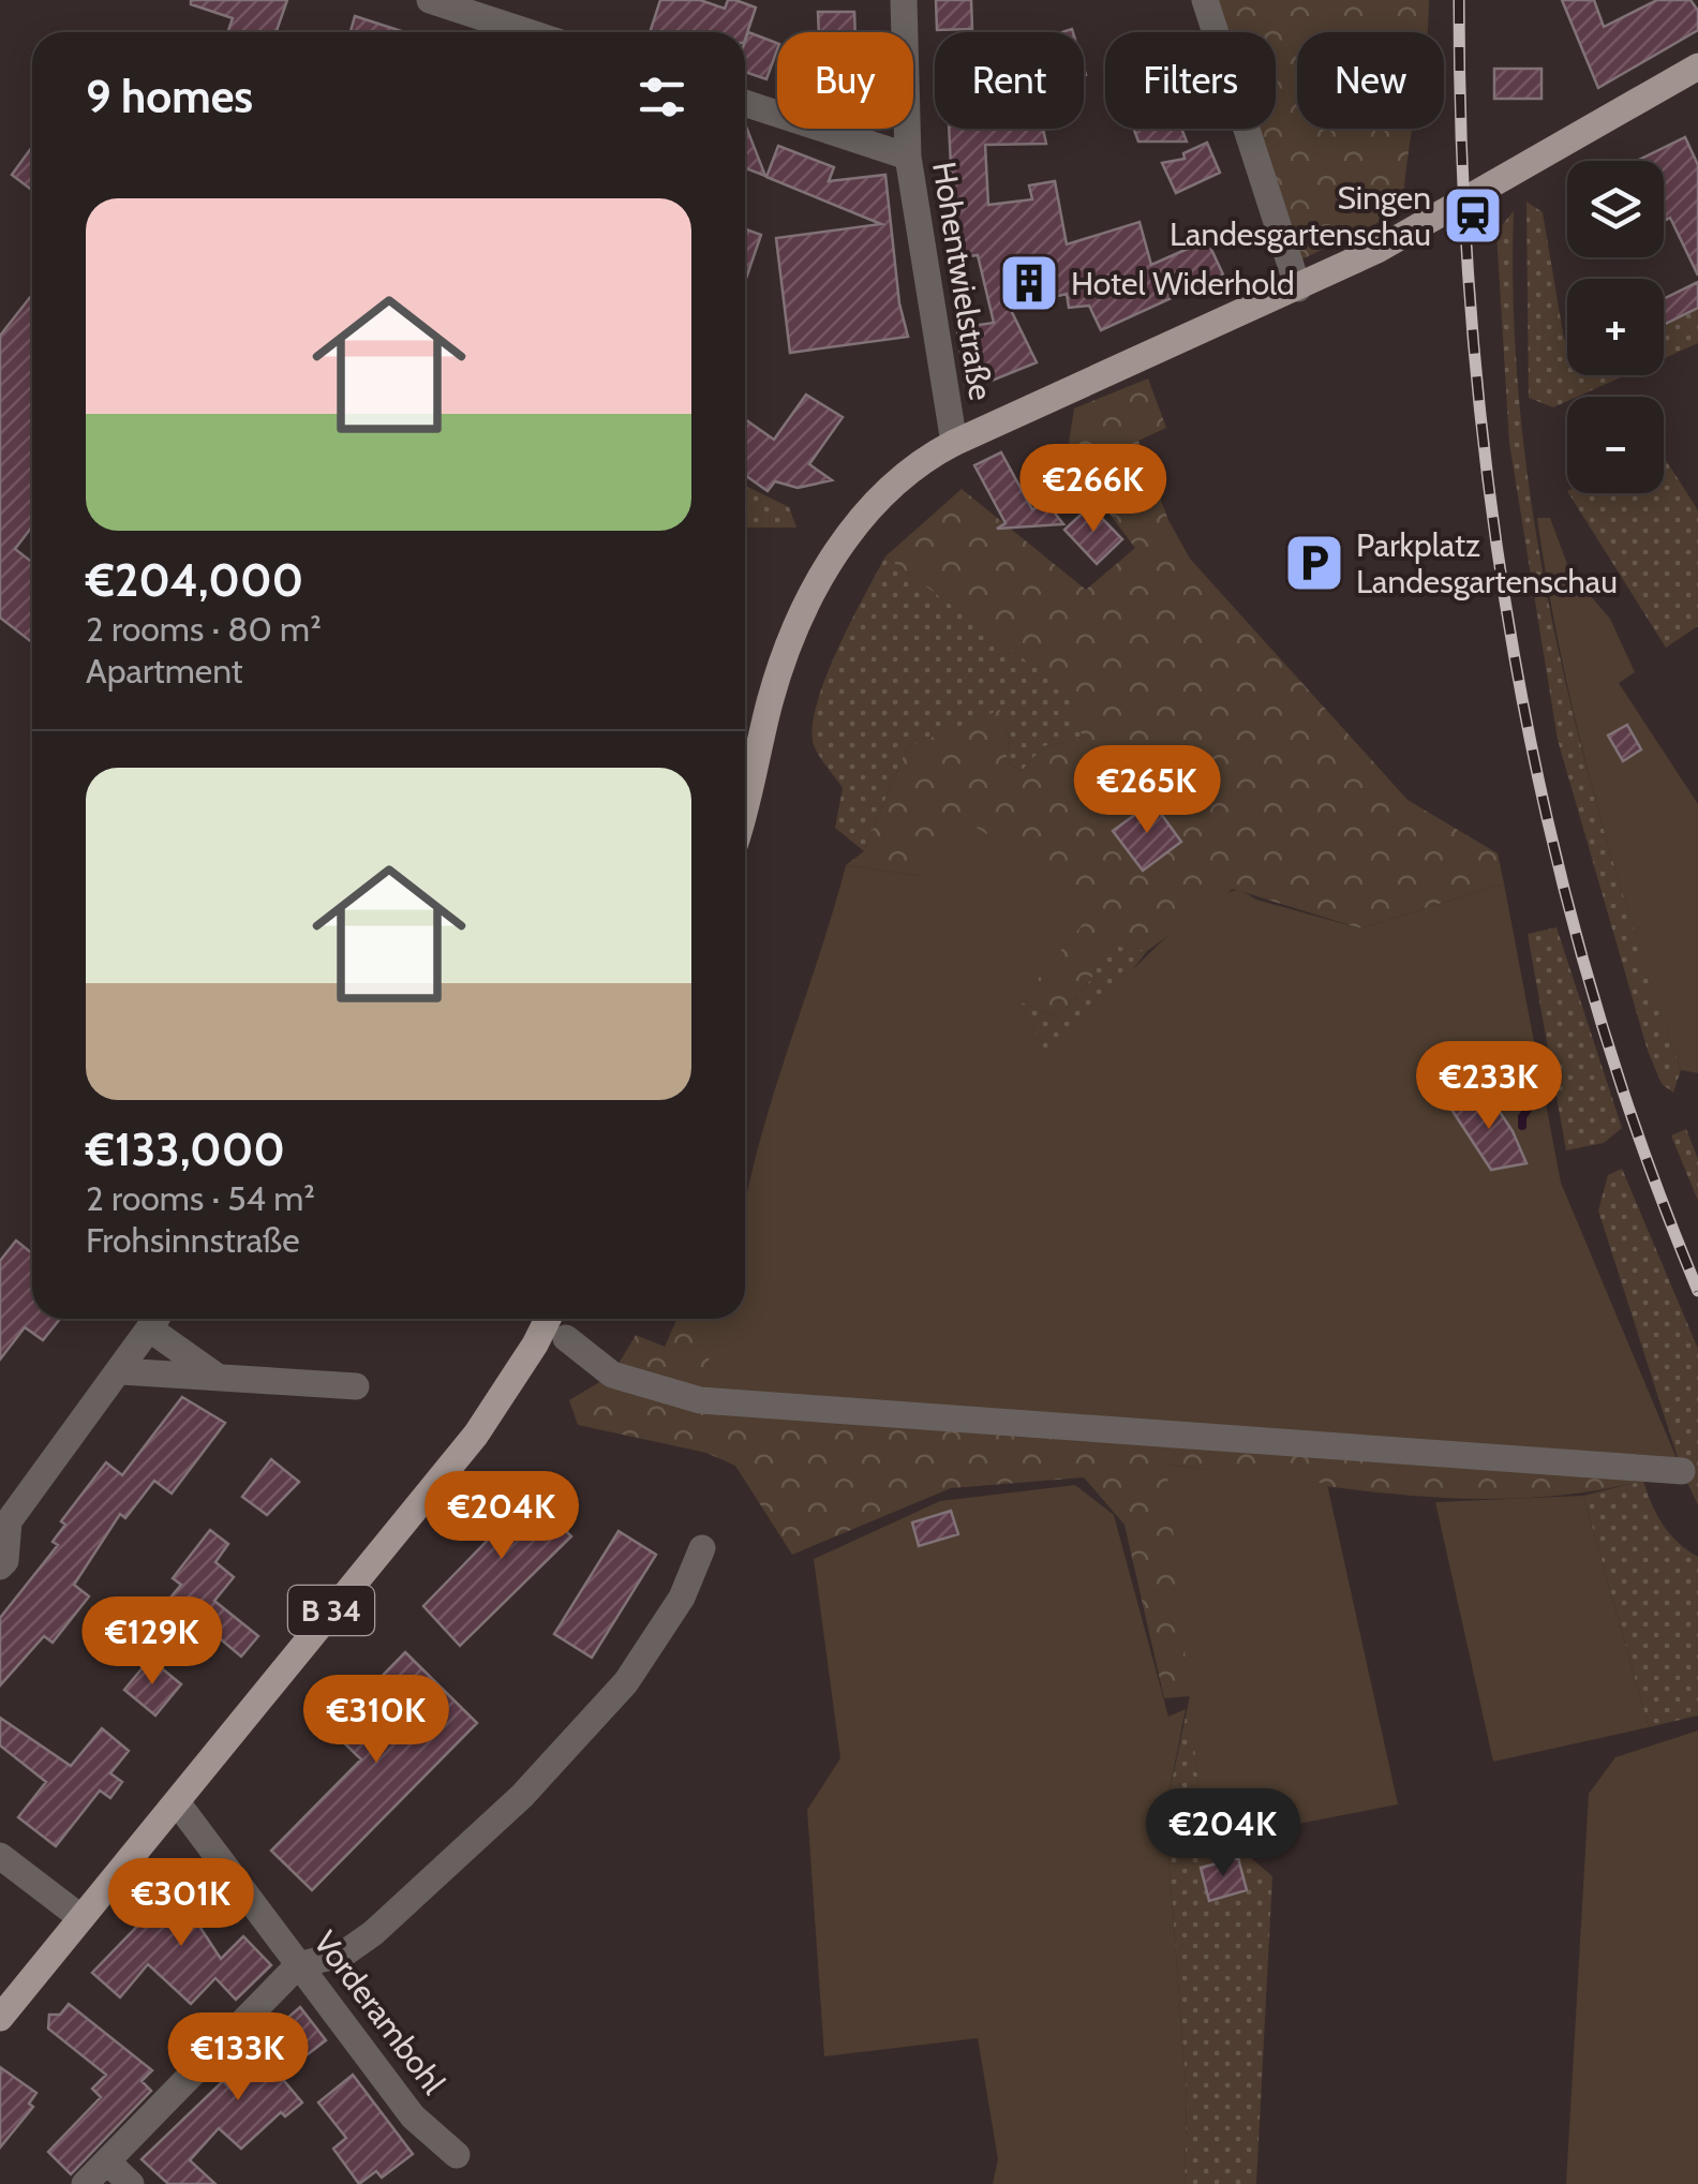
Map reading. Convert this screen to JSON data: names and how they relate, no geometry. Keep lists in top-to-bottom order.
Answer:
{
  "streets": {
    "main road": ["B 34"],
    "street": ["Hohentwielstraße", "Vorderambohl"]
  },
  "crossings": [
    ["B 34", "Vorderambohl"]
  ],
  "places": {
    "station": ["Singen Landesgartenschau"],
    "building": ["Hotel Widerhold"],
    "parking": ["Parkplatz Landesgartenschau"]
  },
  "page": {
    "chip": [
      "Buy",
      "Rent",
      "Filters",
      "New"
    ],
    "heading": "9 homes",
    "map_buttons": ["+", "−"],
    "list": [
      {
        "name": "€204,000",
        "note": "2 rooms · 80 m² · Apartment"
      },
      {
        "name": "€133,000",
        "note": "2 rooms · 54 m² · Frohsinnstraße"
      }
    ],
    "price": [
      "€266K",
      "€265K",
      "€233K",
      "€204K",
      "€129K",
      "€310K",
      "€204K",
      "€301K",
      "€133K"
    ]
  }
}
